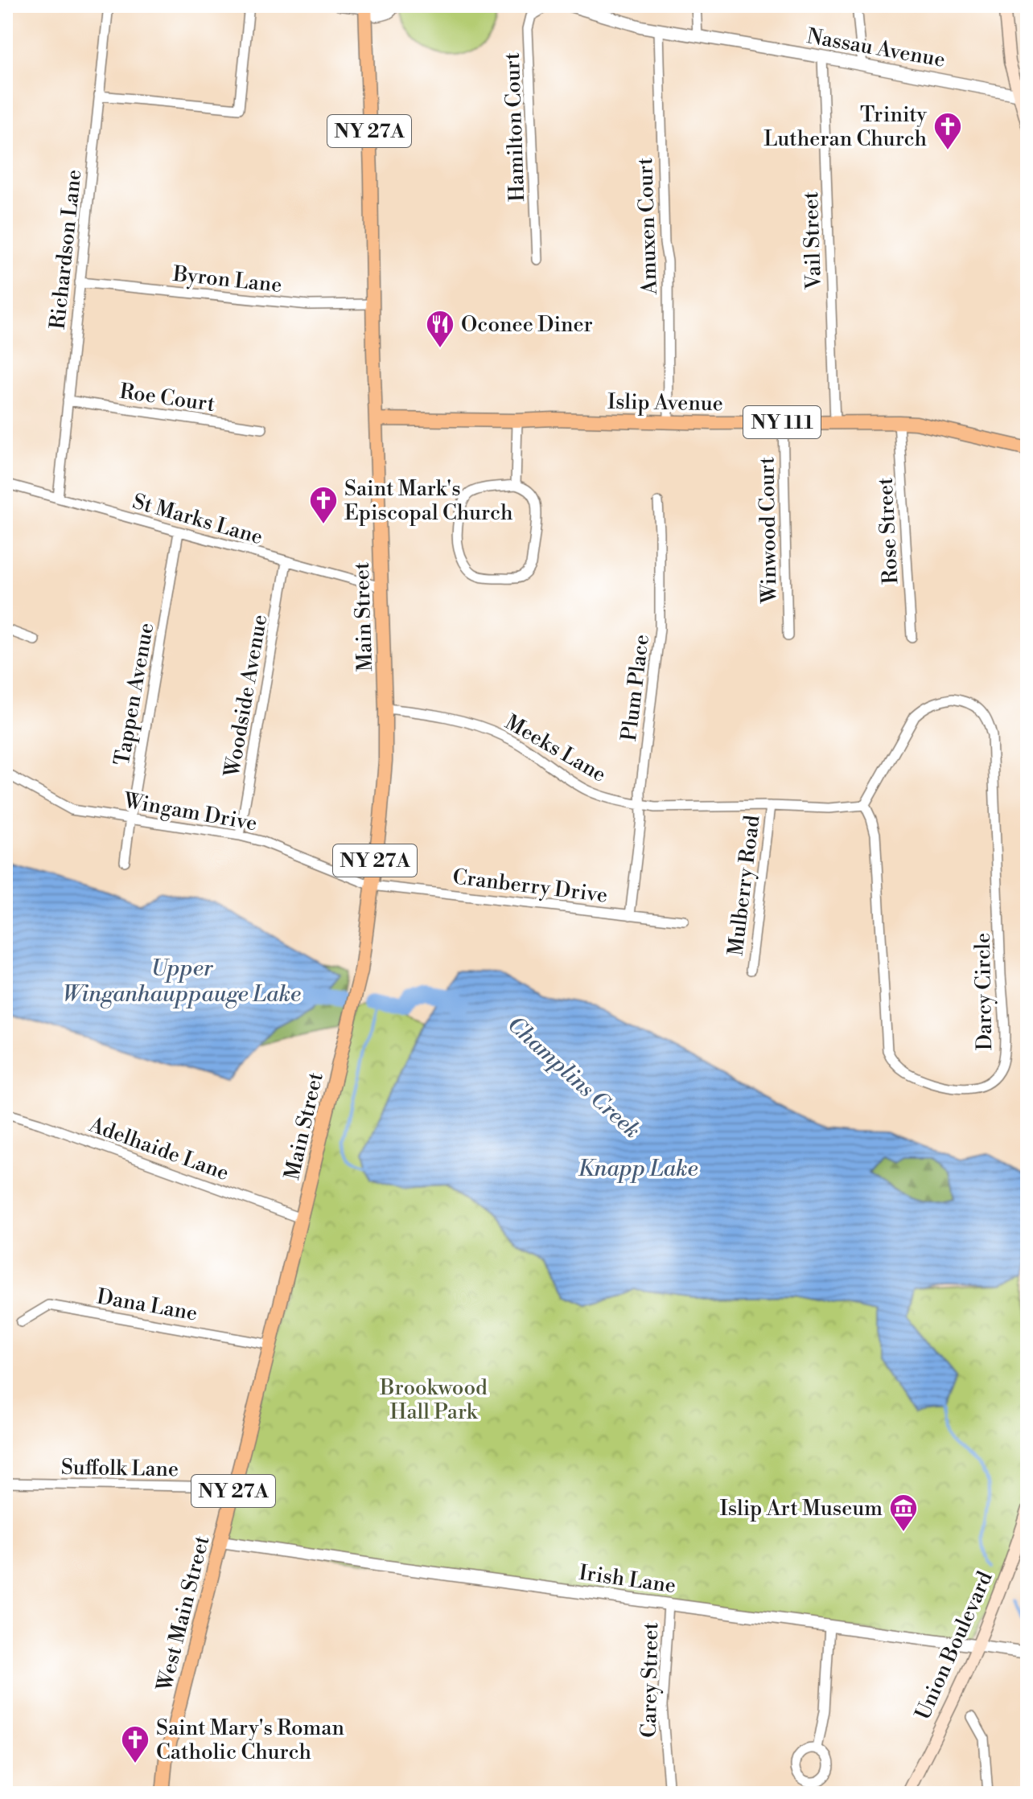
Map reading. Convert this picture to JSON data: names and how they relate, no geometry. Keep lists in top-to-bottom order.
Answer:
{
  "streets": {
    "main road": [
      "NY 27A",
      "Islip Avenue",
      "NY 111",
      "Main Street",
      "West Main Street",
      "Union Boulevard"
    ],
    "street": [
      "Nassau Avenue",
      "Hamilton Court",
      "Amuxen Court",
      "Vail Street",
      "Richardson Lane",
      "Byron Lane",
      "Roe Court",
      "St Marks Lane",
      "Winwood Court",
      "Rose Street",
      "Plum Place",
      "Tappen Avenue",
      "Woodside Avenue",
      "Meeks Lane",
      "Wingam Drive",
      "Cranberry Drive",
      "Mulberry Road",
      "Darcy Circle",
      "Adelhaide Lane",
      "Dana Lane",
      "Suffolk Lane",
      "Irish Lane",
      "Carey Street"
    ]
  },
  "crossings": [
    ["Nassau Avenue", "Amuxen Court"],
    ["Nassau Avenue", "Vail Street"],
    ["Amuxen Court", "Islip Avenue"],
    ["Vail Street", "Islip Avenue"],
    ["Richardson Lane", "Byron Lane"],
    ["Richardson Lane", "Roe Court"],
    ["Richardson Lane", "St Marks Lane"],
    ["Byron Lane", "Main Street"],
    ["Islip Avenue", "Winwood Court"],
    ["Islip Avenue", "Rose Street"],
    ["Islip Avenue", "Main Street"],
    ["St Marks Lane", "Main Street"],
    ["St Marks Lane", "Tappen Avenue"],
    ["St Marks Lane", "Woodside Avenue"],
    ["Main Street", "Meeks Lane"],
    ["Main Street", "Wingam Drive"],
    ["Main Street", "Cranberry Drive"],
    ["Main Street", "Adelhaide Lane"],
    ["Main Street", "West Main Street"],
    ["Plum Place", "Meeks Lane"],
    ["Plum Place", "Cranberry Drive"],
    ["Tappen Avenue", "Wingam Drive"],
    ["Woodside Avenue", "Wingam Drive"],
    ["Meeks Lane", "Mulberry Road"],
    ["Meeks Lane", "Darcy Circle"],
    ["Wingam Drive", "Cranberry Drive"],
    ["Adelhaide Lane", "West Main Street"],
    ["Dana Lane", "West Main Street"],
    ["Suffolk Lane", "West Main Street"],
    ["Irish Lane", "West Main Street"],
    ["Irish Lane", "Union Boulevard"],
    ["Irish Lane", "Carey Street"]
  ],
  "water": ["Upper Winganhauppauge Lake", "Champlins Creek", "Knapp Lake"],
  "parks": ["Brookwood Hall Park"],
  "places": {
    "church": ["Trinity Lutheran Church", "Saint Mark's Episcopal Church", "Saint Mary's Roman Catholic Church"],
    "restaurant": ["Oconee Diner"],
    "museum": ["Islip Art Museum"]
  }
}
